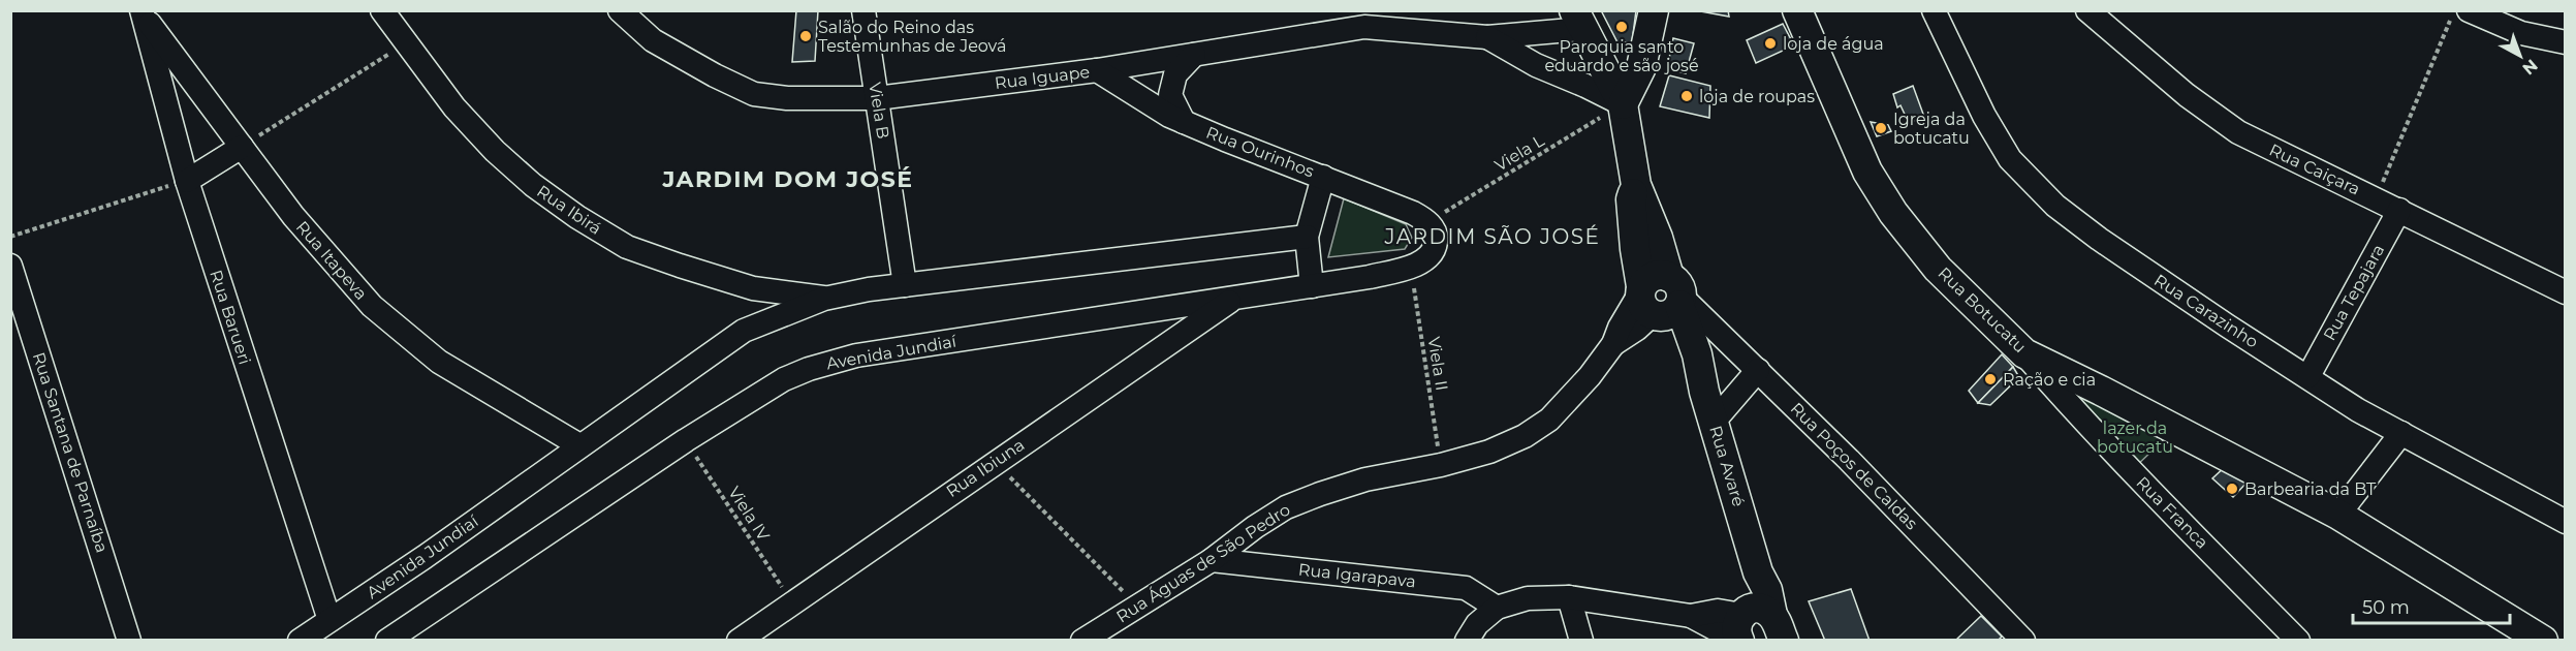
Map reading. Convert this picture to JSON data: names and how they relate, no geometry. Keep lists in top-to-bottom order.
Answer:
{
  "streets": {
    "main road": ["Rua Botucatu", "Rua Avaré"],
    "street": [
      "Rua Iguape",
      "Viela B",
      "Rua Ourinhos",
      "Rua Caiçara",
      "Rua Ibirá",
      "Rua Itapeva",
      "Rua Tepajara",
      "Rua Carazinho",
      "Rua Barueri",
      "Avenida Jundiaí",
      "Rua Santana de Parnaíba",
      "Rua Poços de Caldas",
      "Rua Ibiuna",
      "Rua Franca",
      "Rua Águas de São Pedro",
      "Rua Igarapava"
    ],
    "path": ["Viela L", "Viela II", "Viela IV"]
  },
  "crossings": [
    ["Rua Iguape", "Viela B"],
    ["Rua Iguape", "Rua Ourinhos"],
    ["Rua Iguape", "Viela L"],
    ["Rua Iguape", "Rua Avaré"],
    ["Viela B", "Avenida Jundiaí"],
    ["Rua Ourinhos", "Viela L"],
    ["Rua Ourinhos", "Avenida Jundiaí"],
    ["Viela L", "Avenida Jundiaí"],
    ["Viela L", "Rua Avaré"],
    ["Rua Caiçara", "Rua Tepajara"],
    ["Rua Ibirá", "Avenida Jundiaí"],
    ["Rua Itapeva", "Rua Barueri"],
    ["Rua Itapeva", "Avenida Jundiaí"],
    ["Rua Tepajara", "Rua Carazinho"],
    ["Rua Botucatu", "Rua Franca"],
    ["Rua Barueri", "Avenida Jundiaí"],
    ["Avenida Jundiaí", "Viela II"],
    ["Avenida Jundiaí", "Rua Ibiuna"],
    ["Avenida Jundiaí", "Viela IV"],
    ["Viela II", "Rua Águas de São Pedro"],
    ["Rua Avaré", "Rua Poços de Caldas"],
    ["Rua Avaré", "Rua Águas de São Pedro"],
    ["Rua Poços de Caldas", "Rua Águas de São Pedro"],
    ["Rua Ibiuna", "Viela IV"],
    ["Rua Águas de São Pedro", "Rua Igarapava"]
  ],
  "districts": ["JARDIM DOM JOSÉ", "JARDIM SÃO JOSÉ"],
  "parks": ["lazer da botucatu"],
  "places": [
    "Paroquia santo eduardo e são josé",
    "Salão do Reino das Testemunhas de Jeová",
    "loja de água",
    "loja de roupas",
    "Igreja da botucatu",
    "Ração e cia",
    "Barbearia da BT"
  ],
  "scale_bar": "50 m",
  "north": "bottom right"
}
